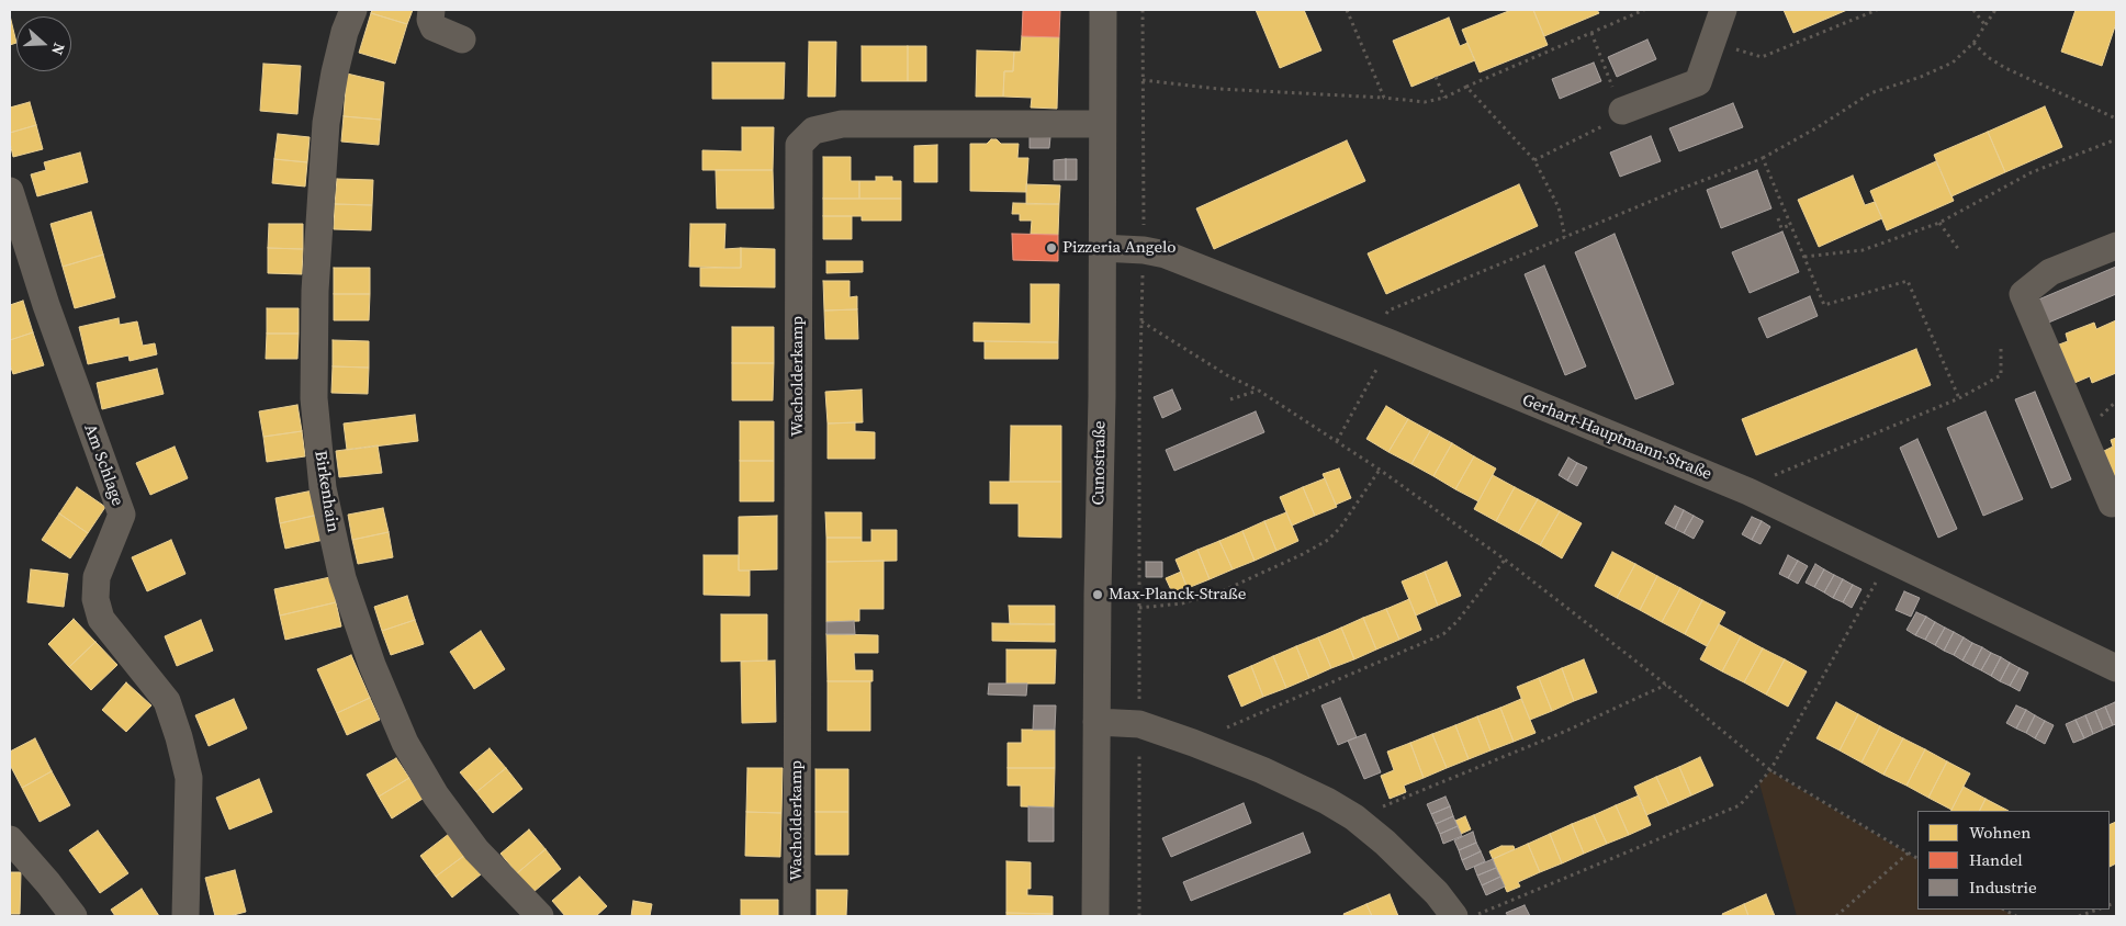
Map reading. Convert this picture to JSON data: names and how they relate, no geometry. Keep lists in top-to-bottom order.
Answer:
{
  "streets": {
    "street": [
      "Wacholderkamp",
      "Gerhart-Hauptmann-Straße",
      "Cunostraße",
      "Am Schlage",
      "Birkenhain"
    ]
  },
  "crossings": [
    ["Wacholderkamp", "Cunostraße"],
    ["Gerhart-Hauptmann-Straße", "Cunostraße"]
  ],
  "places": ["Pizzeria Angelo", "Max-Planck-Straße"],
  "legend": ["Wohnen", "Handel", "Industrie"],
  "north": "right"
}
